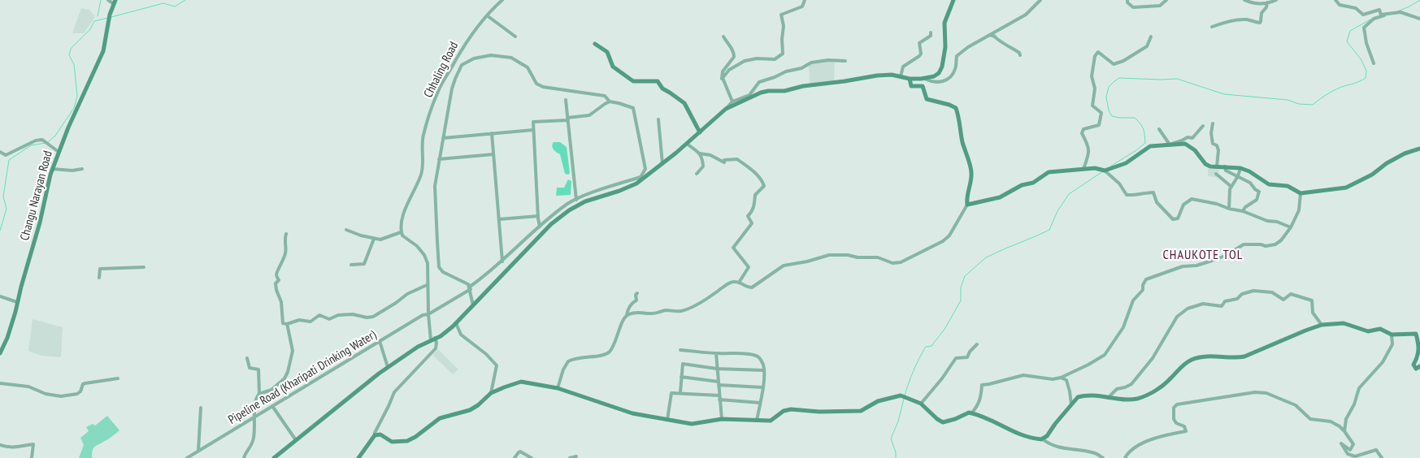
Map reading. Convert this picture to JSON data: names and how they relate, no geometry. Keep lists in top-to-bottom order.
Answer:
{
  "streets": {
    "main road": ["Changu Narayan Road"],
    "street": ["Chhaling Road", "Pipeline Road (Kharipati Drinking Water)"]
  },
  "districts": ["CHAUKOTE TOL"]
}
